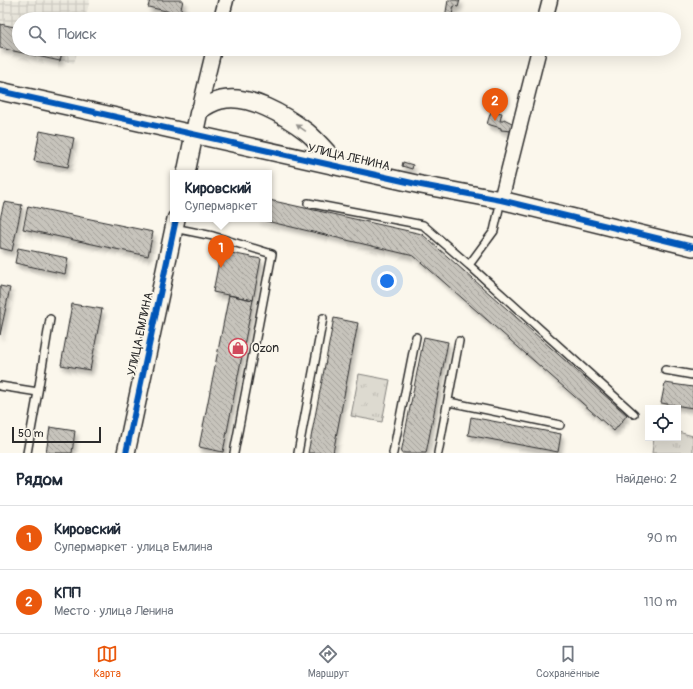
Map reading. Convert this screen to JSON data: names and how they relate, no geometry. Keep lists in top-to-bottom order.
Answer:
{
  "streets": {
    "street": ["УЛИЦА ЛЕНИНА", "УЛИЦА ЕМЛИНА"]
  },
  "places": {
    "shop": ["Ozon"]
  },
  "scale_bar": "50 m",
  "page": {
    "search": "Поиск",
    "pins": ["2", "1"],
    "popup": ["Кировский", "Супермаркет"],
    "scale": "50 m",
    "heading": ["Рядом", "Найдено: 2"],
    "list": [
      {
        "mark": "1",
        "name": "Кировский",
        "note": "Супермаркет · улица Емлина",
        "value": "90 m"
      },
      {
        "mark": "2",
        "name": "КПП",
        "note": "Место · улица Ленина",
        "value": "110 m"
      }
    ],
    "nav": ["Карта", "Маршрут", "Сохранённые"]
  }
}
